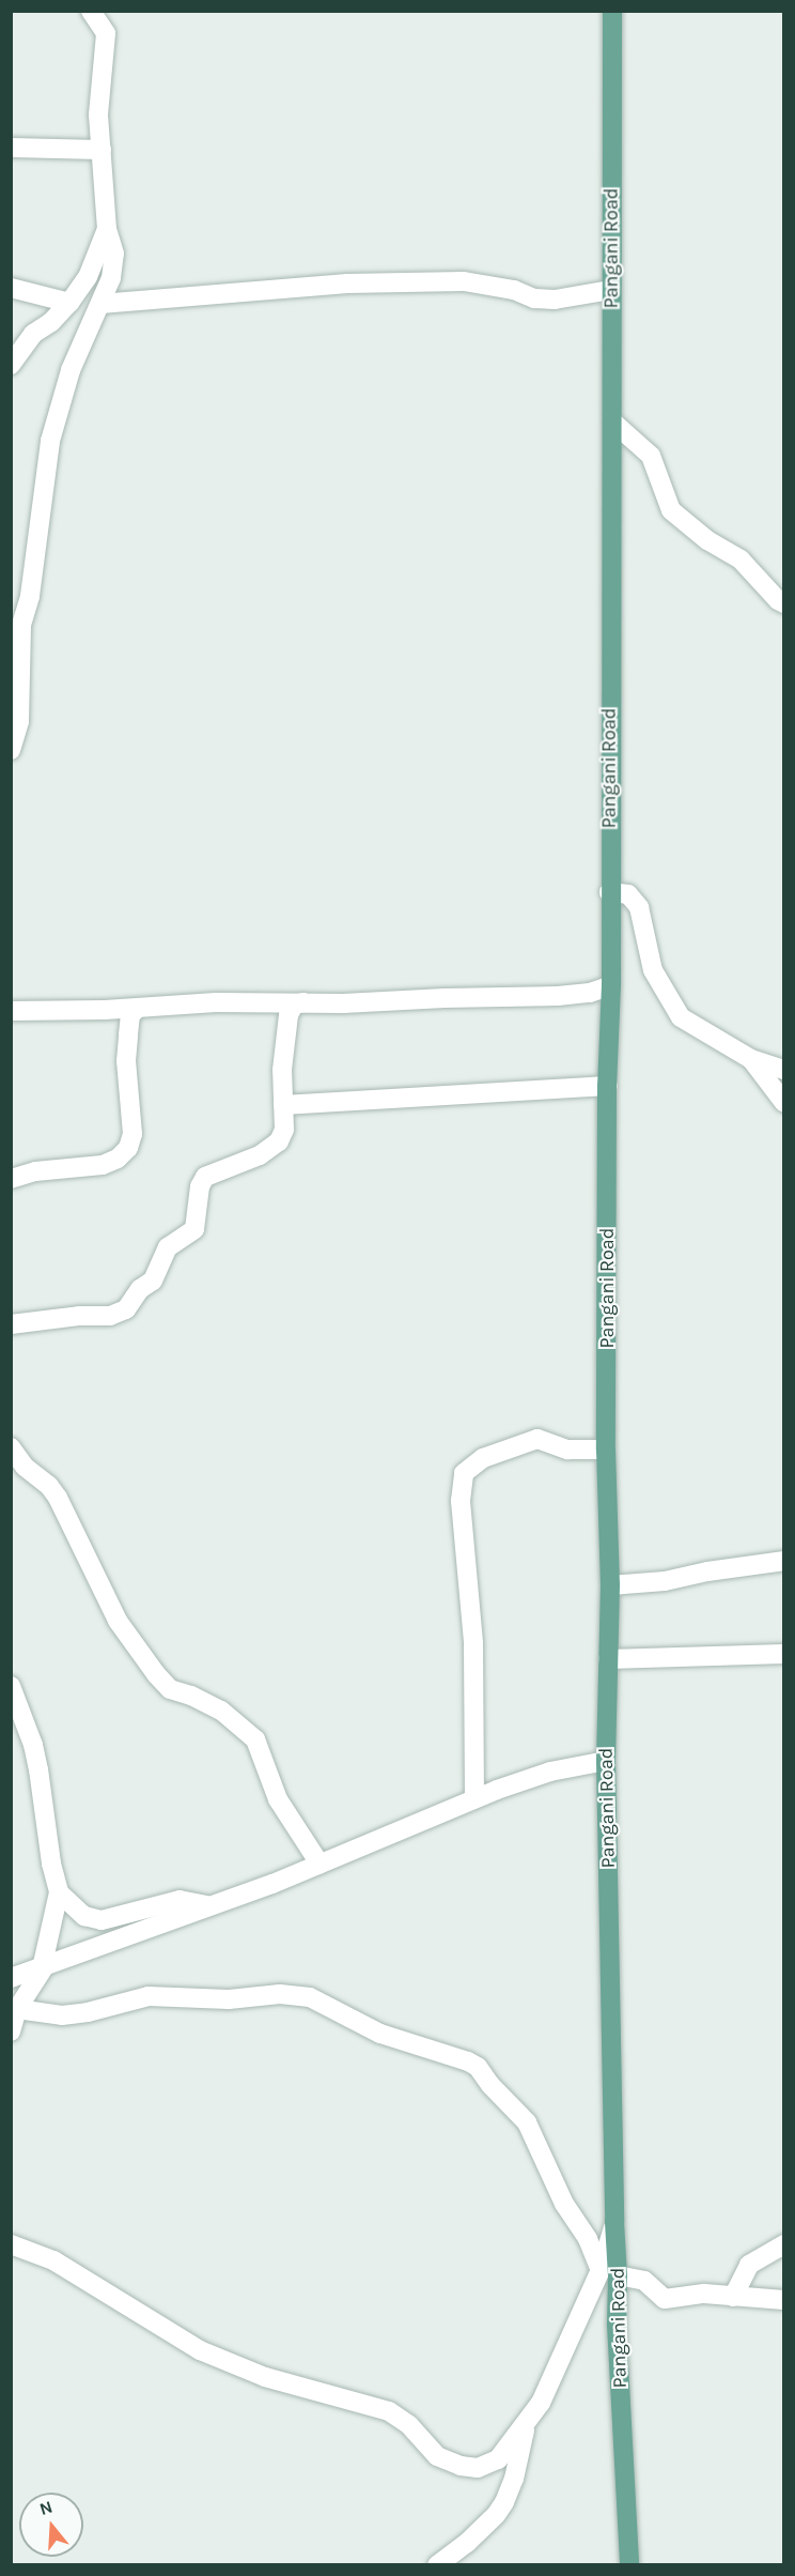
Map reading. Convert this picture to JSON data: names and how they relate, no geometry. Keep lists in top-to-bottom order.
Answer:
{
  "streets": {
    "main road": ["Pangani Road"]
  },
  "north": "top"
}
